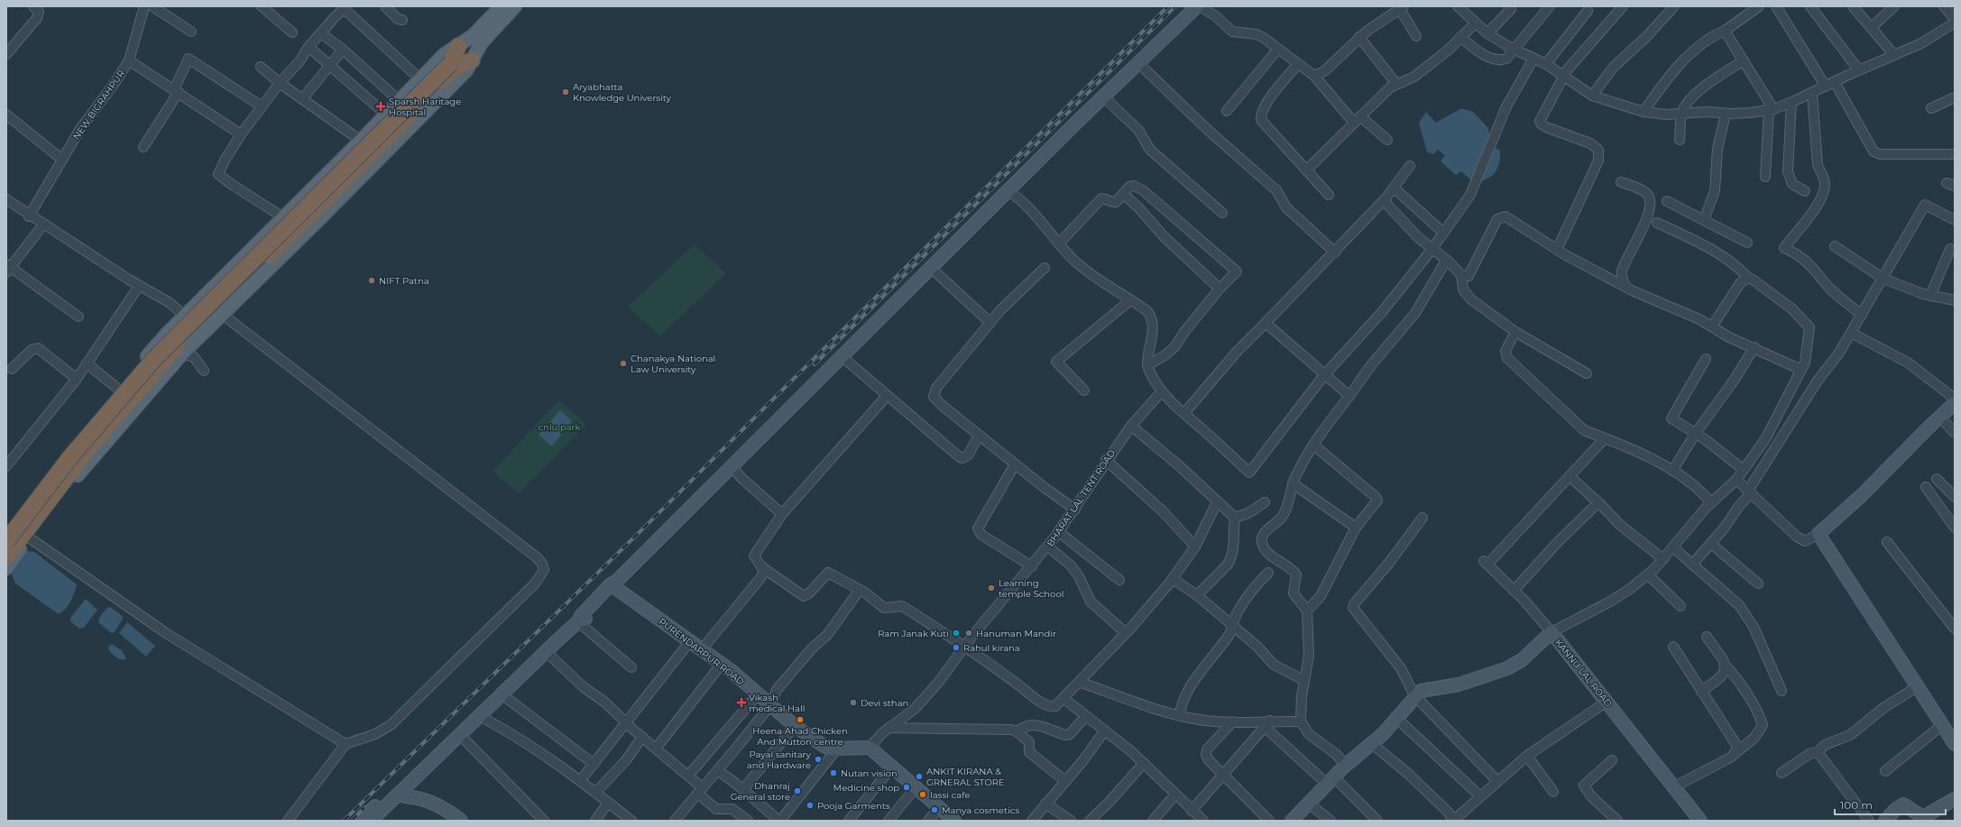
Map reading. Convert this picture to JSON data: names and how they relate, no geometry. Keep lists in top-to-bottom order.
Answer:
{
  "streets": {
    "street": [
      "NEW BIGRAHPUR",
      "BHARAT LAL TENT ROAD",
      "PURENDARPUR ROAD",
      "KANNU LAL ROAD"
    ]
  },
  "crossings": [
    ["BHARAT LAL TENT ROAD", "PURENDARPUR ROAD"]
  ],
  "parks": ["cnlu park"],
  "places": {
    "other": [
      "Aryabhatta Knowledge University",
      "NIFT Patna",
      "Chanakya National Law University",
      "Learning temple School",
      "Ram Janak Kuti",
      "Hanuman Mandir",
      "Rahul kirana",
      "Devi sthan",
      "Heena Ahad Chicken And Mutton centre",
      "Payal sanitary and Hardware",
      "Nutan vision",
      "ANKIT KIRANA & GRNERAL STORE",
      "Medicine shop",
      "Dhanraj General store",
      "lassi cafe",
      "Pooja Garments",
      "Manya cosmetics"
    ],
    "health": ["Sparsh Haritage Hospital", "Vikash medical Hall"]
  },
  "scale_bar": "100 m"
}
